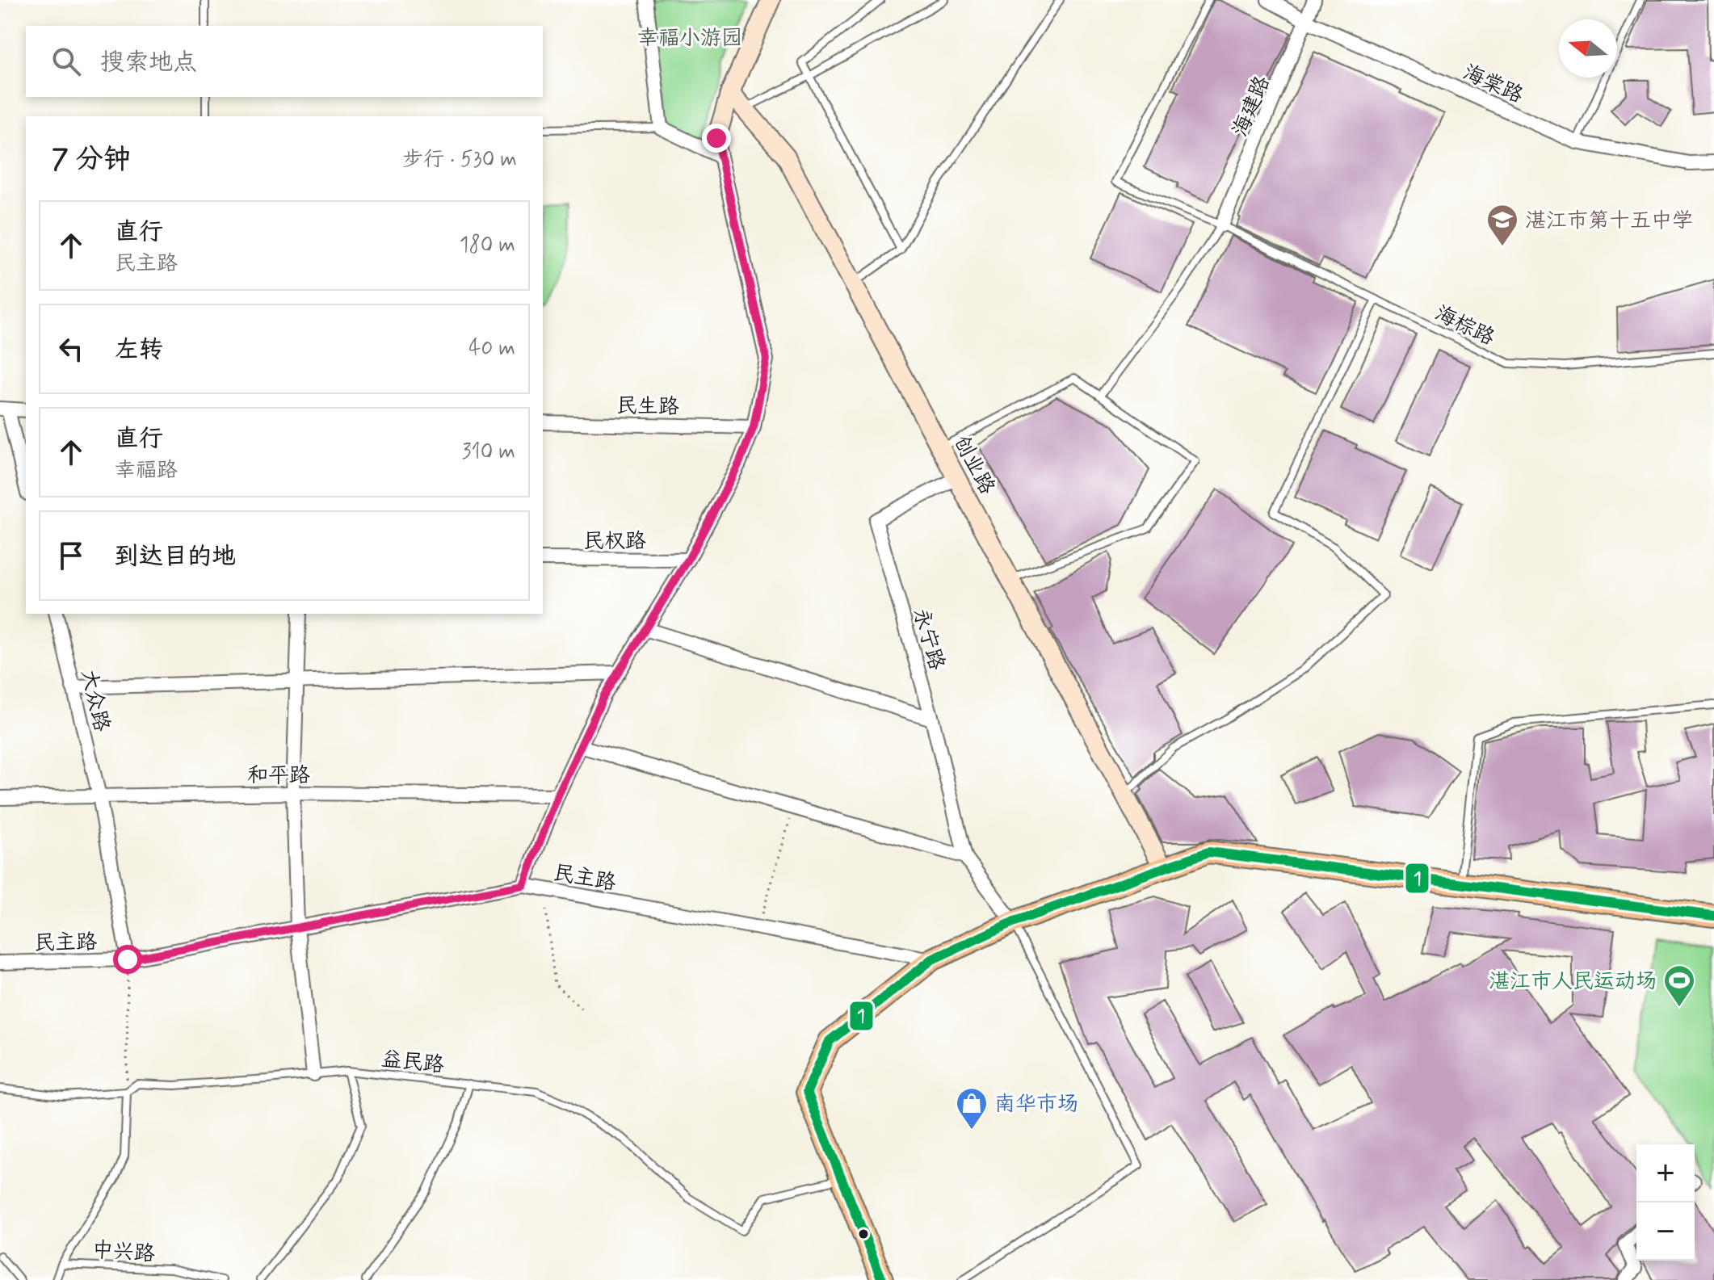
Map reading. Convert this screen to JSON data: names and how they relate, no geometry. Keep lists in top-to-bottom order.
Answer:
{
  "streets": {
    "street": [
      "海棠路",
      "海建路",
      "民生路",
      "创业路",
      "民权路",
      "永宁路",
      "大众路",
      "和平路",
      "民主路"
    ],
    "lane": ["海棕路", "益民路", "中兴路"]
  },
  "crossings": [
    ["海棠路", "海建路"],
    ["海建路", "海棕路"],
    ["创业路", "永宁路"],
    ["大众路", "和平路"],
    ["大众路", "民主路"]
  ],
  "parks": ["幸福小游园"],
  "places": {
    "school or university": ["湛江市第十五中学"],
    "sports": ["湛江市人民运动场"],
    "shop": ["南华市场"]
  },
  "lines": ["transit line 1"],
  "north": "left",
  "page": {
    "search": "搜索地点",
    "heading": ["7 分钟", "步行 · 530 m"],
    "list": [
      ["直行", "民主路", "180 m"],
      ["左转", "40 m"],
      ["直行", "幸福路", "310 m"],
      "到达目的地"
    ],
    "map_buttons": ["+", "−"]
  }
}
